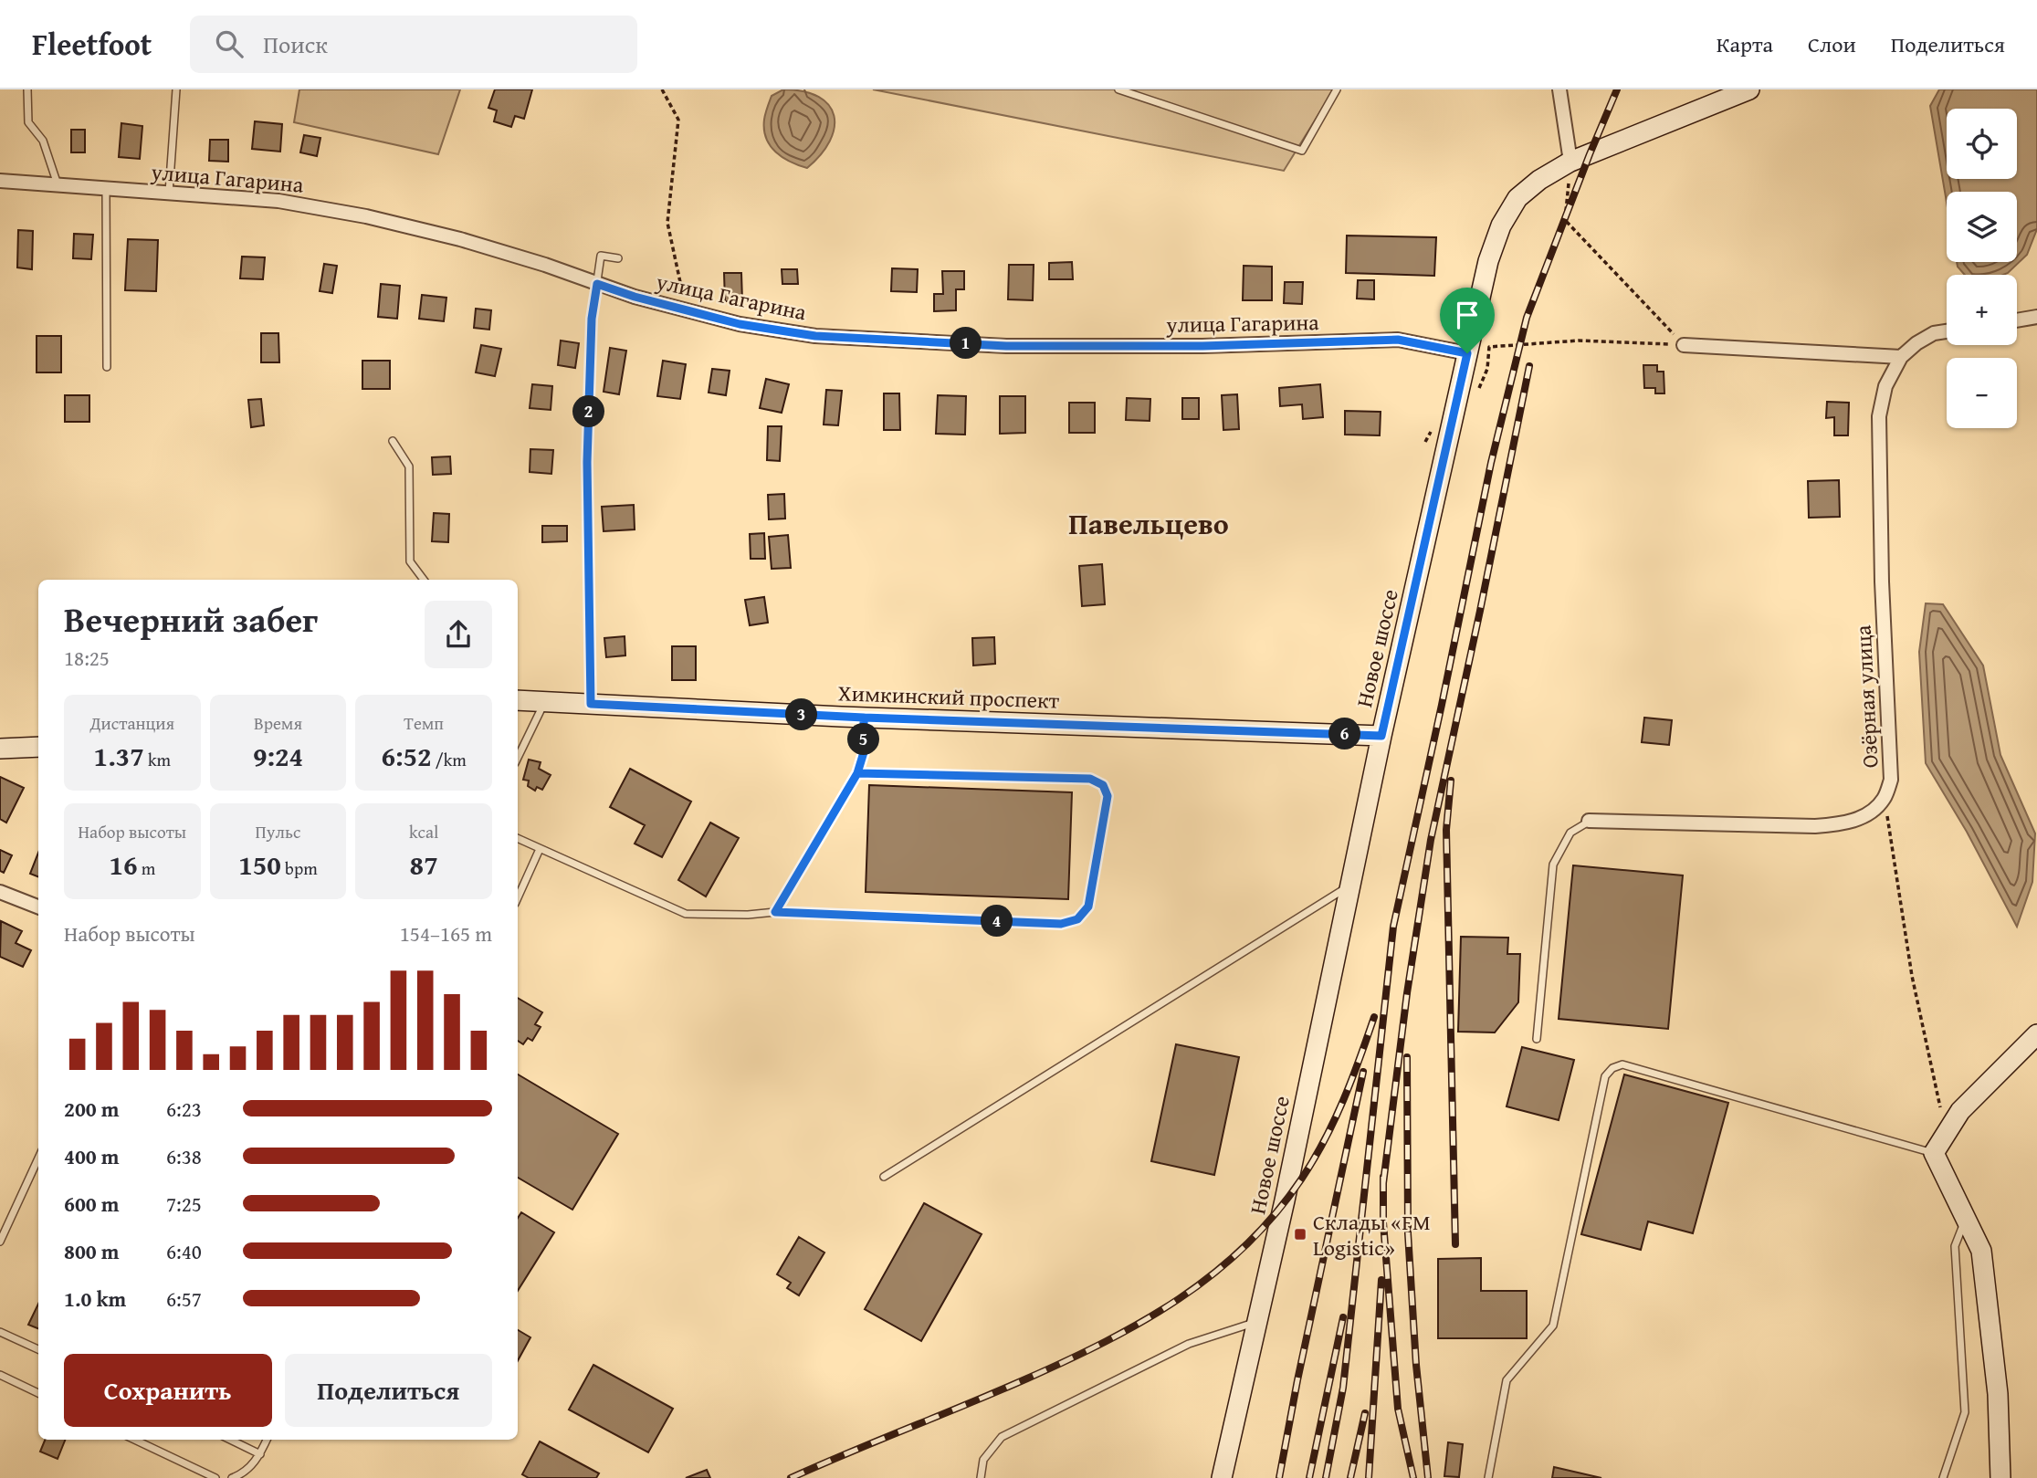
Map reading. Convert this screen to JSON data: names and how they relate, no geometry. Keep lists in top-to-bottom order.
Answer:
{
  "streets": {
    "main road": ["Новое шоссе", "Химкинский проспект"],
    "street": ["улица Гагарина", "Озёрная улица"]
  },
  "crossings": [
    ["улица Гагарина", "Новое шоссе"],
    ["Новое шоссе", "Химкинский проспект"]
  ],
  "districts": ["Павельцево"],
  "places": {
    "transit": ["Склады «FM Logistic»"]
  },
  "page": {
    "header": "Fleetfoot",
    "search": "Поиск",
    "nav": ["Карта", "Слои", "Поделиться"],
    "map_buttons": ["+", "−"],
    "pins": [
      "1",
      "2",
      "3",
      "6",
      "5",
      "4"
    ],
    "heading": ["Вечерний забег", "18:25"],
    "stats": [
      ["Дистанция", "1.37 km"],
      ["Время", "9:24"],
      ["Темп", "6:52 /km"],
      ["Набор высоты", "16 m"],
      ["Пульс", "150 bpm"],
      ["kcal", "87"]
    ],
    "chart": ["Набор высоты", "154–165 m"],
    "list": [
      {
        "name": "200 m",
        "note": "6:23"
      },
      {
        "name": "400 m",
        "note": "6:38"
      },
      {
        "name": "600 m",
        "note": "7:25"
      },
      {
        "name": "800 m",
        "note": "6:40"
      },
      {
        "name": "1.0 km",
        "note": "6:57"
      }
    ],
    "buttons": ["Сохранить", "Поделиться"]
  }
}
